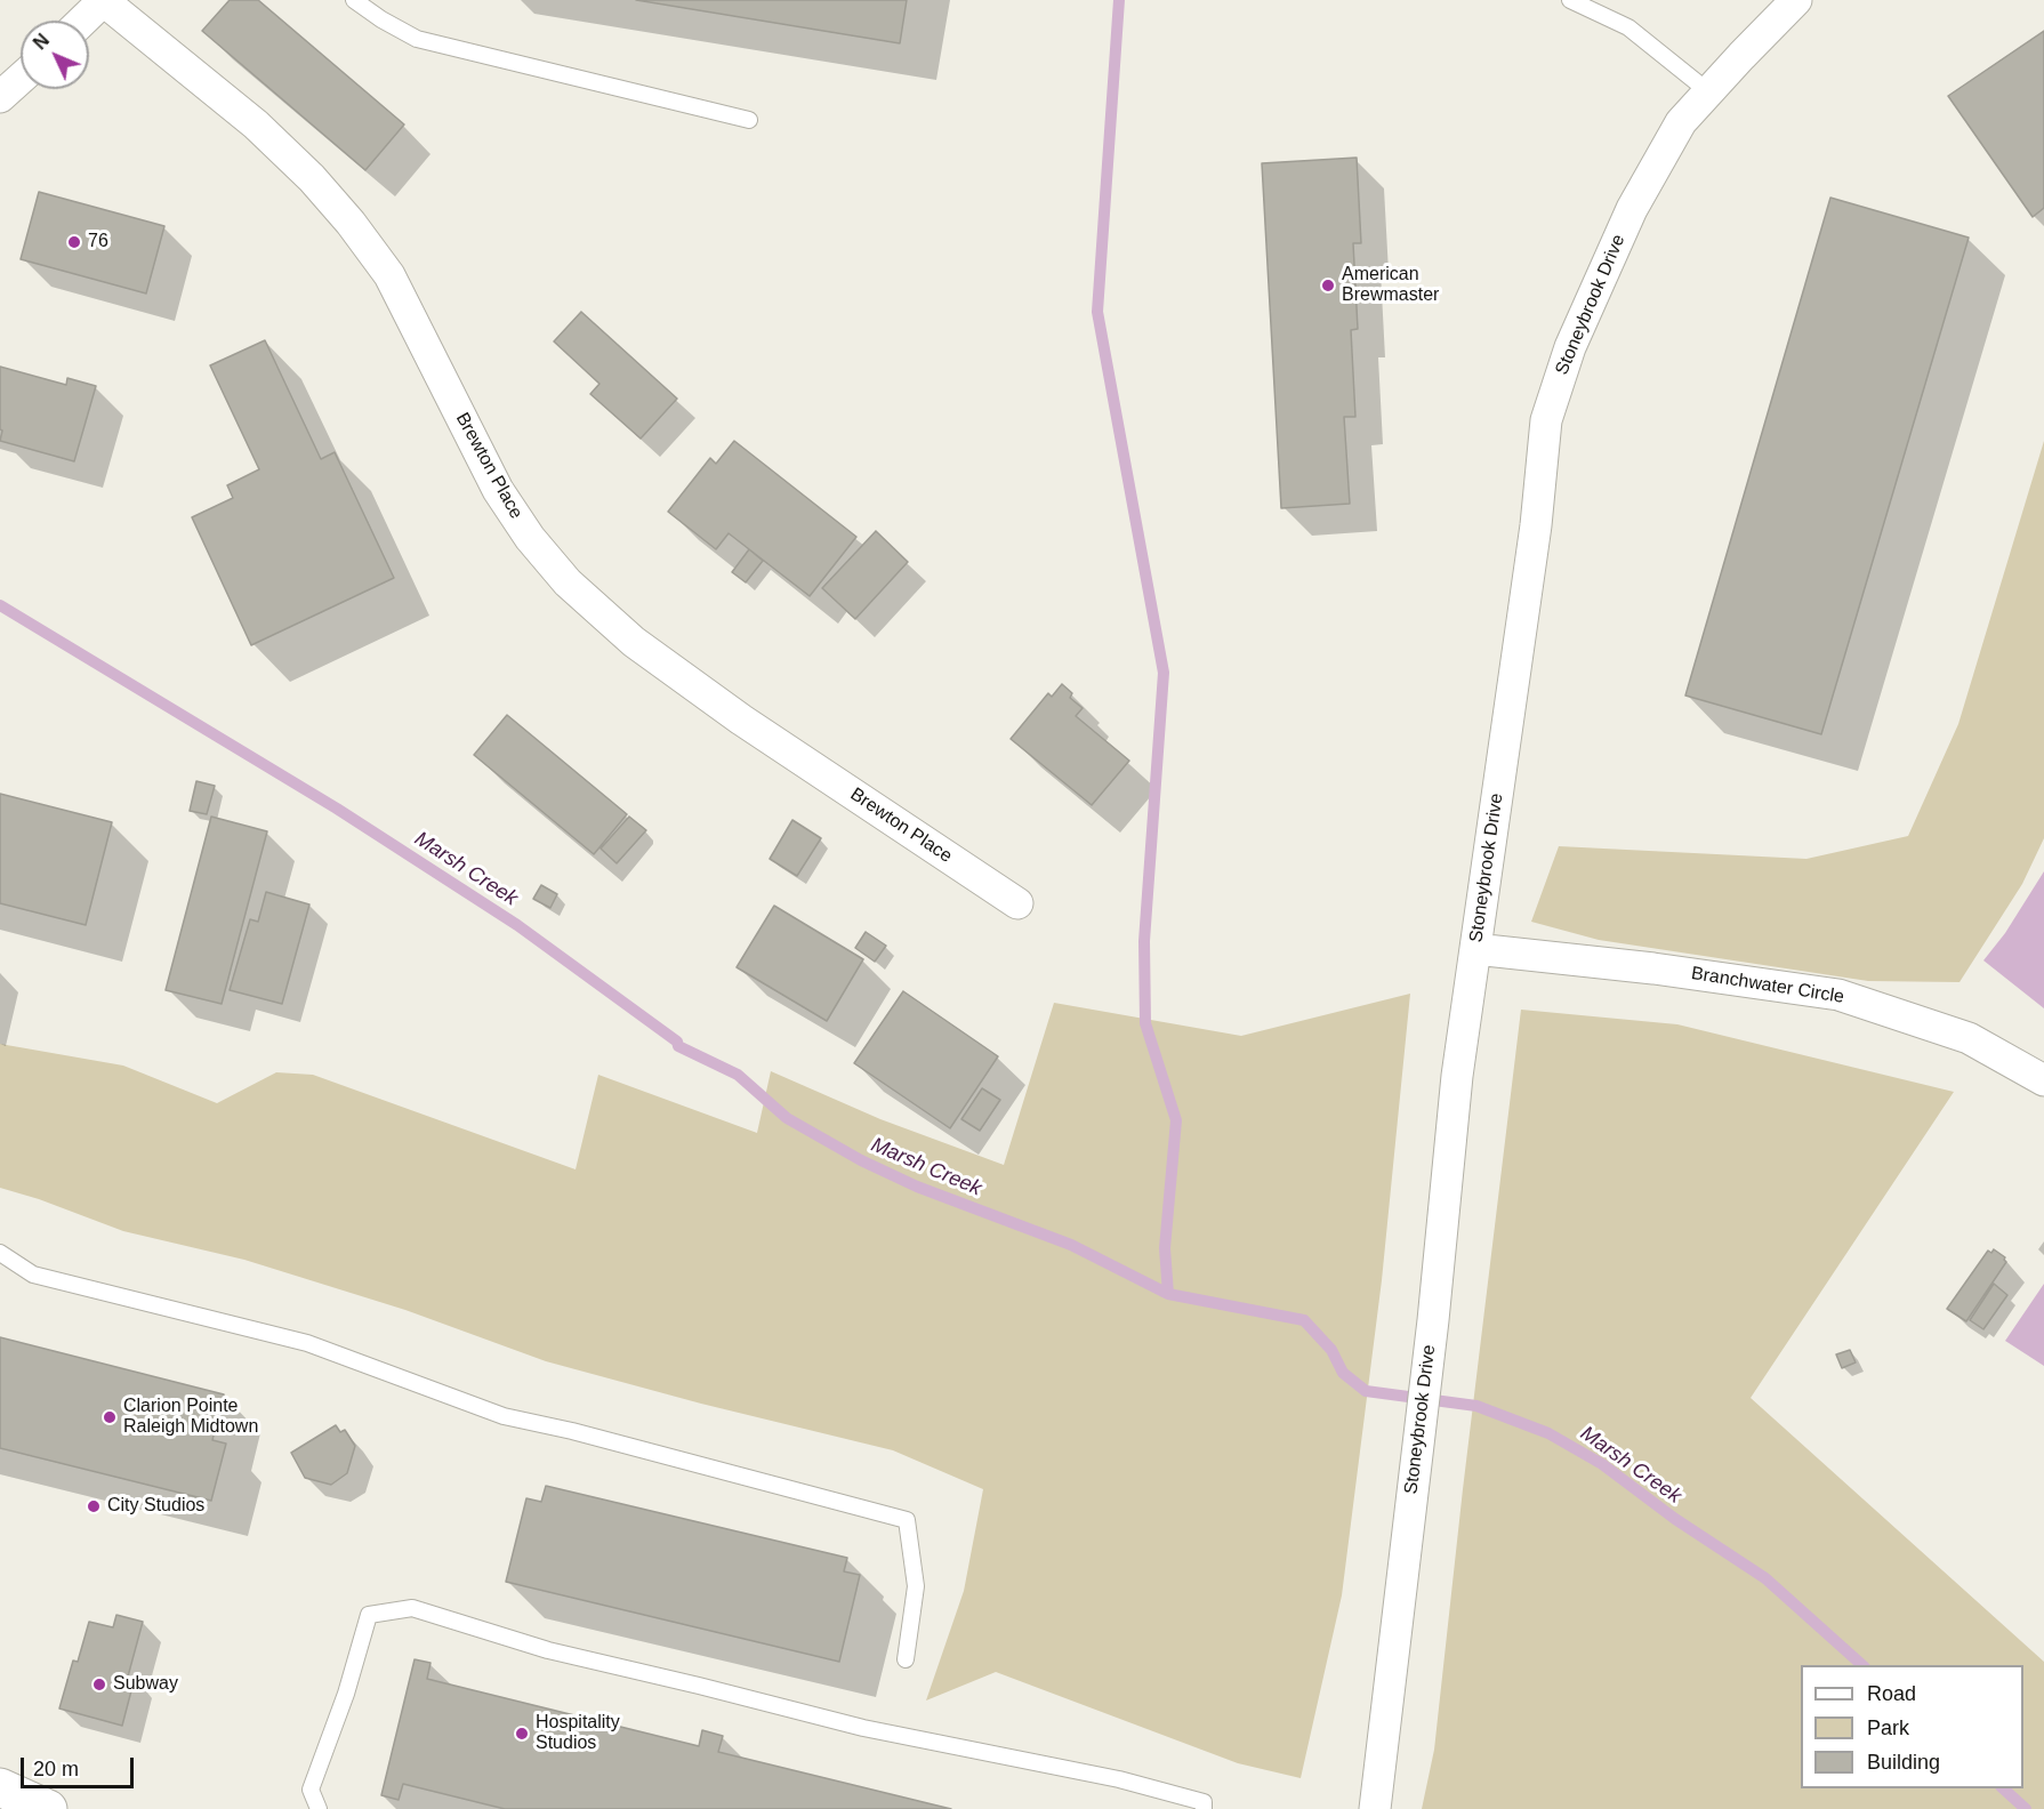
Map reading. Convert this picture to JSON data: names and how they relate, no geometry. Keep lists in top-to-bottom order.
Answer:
{
  "streets": {
    "street": ["Stoneybrook Drive", "Brewton Place", "Branchwater Circle"]
  },
  "crossings": [
    ["Stoneybrook Drive", "Branchwater Circle"]
  ],
  "water": ["Marsh Creek"],
  "places": [
    "76",
    "American Brewmaster",
    "Clarion Pointe Raleigh Midtown",
    "City Studios",
    "Subway",
    "Hospitality Studios"
  ],
  "legend": ["Road", "Park", "Building"],
  "scale_bar": "20 m",
  "north": "top left"
}
